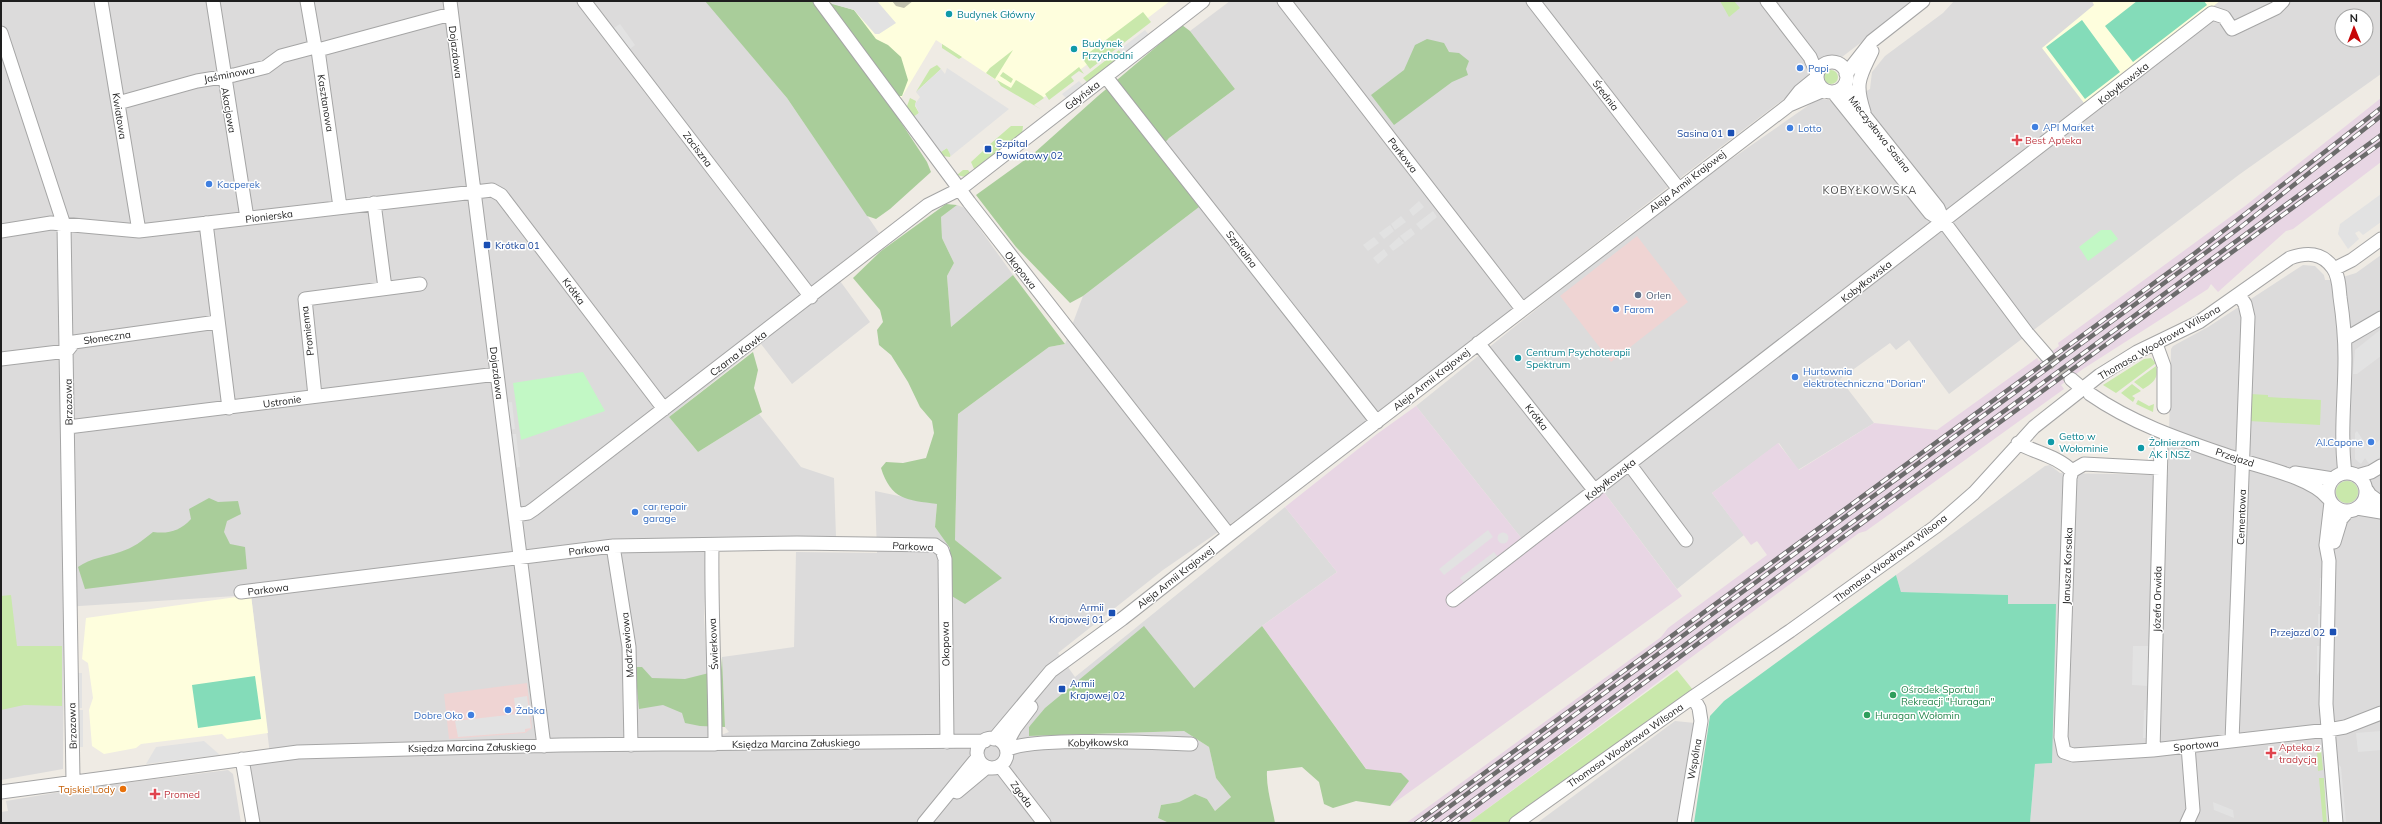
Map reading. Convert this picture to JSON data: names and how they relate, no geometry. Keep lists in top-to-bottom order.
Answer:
{
  "streets": {
    "street": [
      "Dojazdowa",
      "Jaśminowa",
      "Kobyłkowska",
      "Gdyńska",
      "Średnia",
      "Kasztanowa",
      "Akacjowa",
      "Kwiatowa",
      "Mieczysława Sasina",
      "Zaciszna",
      "Parkowa",
      "Aleja Armii Krajowej",
      "Pionierska",
      "Szpitalna",
      "Okopowa",
      "Krótka",
      "Promienna",
      "Słoneczna",
      "Thomasa Woodrowa Wilsona",
      "Czarna Kawka",
      "Ustronie",
      "Brzozowa",
      "Przejazd",
      "Cementowa",
      "Janusza Korsaka",
      "Józefa Orwida",
      "Świerkowa",
      "Modrzewiowa",
      "Księdza Marcina Załuskiego",
      "Sportowa",
      "Wspólna",
      "Zgoda"
    ]
  },
  "crossings": [
    ["Dojazdowa", "Jaśminowa"],
    ["Dojazdowa", "Parkowa"],
    ["Dojazdowa", "Pionierska"],
    ["Dojazdowa", "Krótka"],
    ["Dojazdowa", "Czarna Kawka"],
    ["Dojazdowa", "Ustronie"],
    ["Dojazdowa", "Księdza Marcina Załuskiego"],
    ["Jaśminowa", "Kasztanowa"],
    ["Jaśminowa", "Akacjowa"],
    ["Jaśminowa", "Kwiatowa"],
    ["Kobyłkowska", "Mieczysława Sasina"],
    ["Kobyłkowska", "Aleja Armii Krajowej"],
    ["Kobyłkowska", "Krótka"],
    ["Kobyłkowska", "Księdza Marcina Załuskiego"],
    ["Kobyłkowska", "Zgoda"],
    ["Gdyńska", "Szpitalna"],
    ["Gdyńska", "Okopowa"],
    ["Gdyńska", "Czarna Kawka"],
    ["Średnia", "Aleja Armii Krajowej"],
    ["Kasztanowa", "Pionierska"],
    ["Akacjowa", "Pionierska"],
    ["Kwiatowa", "Pionierska"],
    ["Mieczysława Sasina", "Aleja Armii Krajowej"],
    ["Zaciszna", "Czarna Kawka"],
    ["Parkowa", "Aleja Armii Krajowej"],
    ["Parkowa", "Okopowa"],
    ["Parkowa", "Świerkowa"],
    ["Parkowa", "Modrzewiowa"],
    ["Aleja Armii Krajowej", "Szpitalna"],
    ["Aleja Armii Krajowej", "Okopowa"],
    ["Aleja Armii Krajowej", "Krótka"],
    ["Aleja Armii Krajowej", "Księdza Marcina Załuskiego"],
    ["Aleja Armii Krajowej", "Zgoda"],
    ["Pionierska", "Krótka"],
    ["Pionierska", "Brzozowa"],
    ["Okopowa", "Czarna Kawka"],
    ["Okopowa", "Księdza Marcina Załuskiego"],
    ["Krótka", "Czarna Kawka"],
    ["Promienna", "Ustronie"],
    ["Słoneczna", "Brzozowa"],
    ["Thomasa Woodrowa Wilsona", "Cementowa"],
    ["Thomasa Woodrowa Wilsona", "Wspólna"],
    ["Ustronie", "Brzozowa"],
    ["Brzozowa", "Księdza Marcina Załuskiego"],
    ["Przejazd", "Cementowa"],
    ["Cementowa", "Sportowa"],
    ["Janusza Korsaka", "Sportowa"],
    ["Józefa Orwida", "Sportowa"],
    ["Świerkowa", "Księdza Marcina Załuskiego"],
    ["Modrzewiowa", "Księdza Marcina Załuskiego"],
    ["Księdza Marcina Załuskiego", "Zgoda"]
  ],
  "districts": ["KOBYŁKOWSKA"],
  "places": {
    "other": [
      "Budynek Główny",
      "Budynek Przychodni",
      "Papi",
      "API Market",
      "Lotto",
      "Kacperek",
      "Orlen",
      "Farom",
      "Centrum Psychoterapii Spektrum",
      "Hurtownia elektrotechniczna \"Dorian\"",
      "Getto w Wołominie",
      "Al.Capone",
      "Żołnierzom AK i NSZ",
      "car repair garage",
      "Ośrodek Sportu i Rekreacji \"Huragan\"",
      "Żabka",
      "Dobre Oko",
      "Huragan Wołomin",
      "Tajskie Lody"
    ],
    "transit": [
      "Sasina 01",
      "Szpital Powiatowy 02",
      "Krótka 01",
      "Armii Krajowej 01",
      "Przejazd 02",
      "Armii Krajowej 02"
    ],
    "health": ["Best Apteka", "Apteka z tradycją", "Promed"]
  },
  "north": "top"
}
